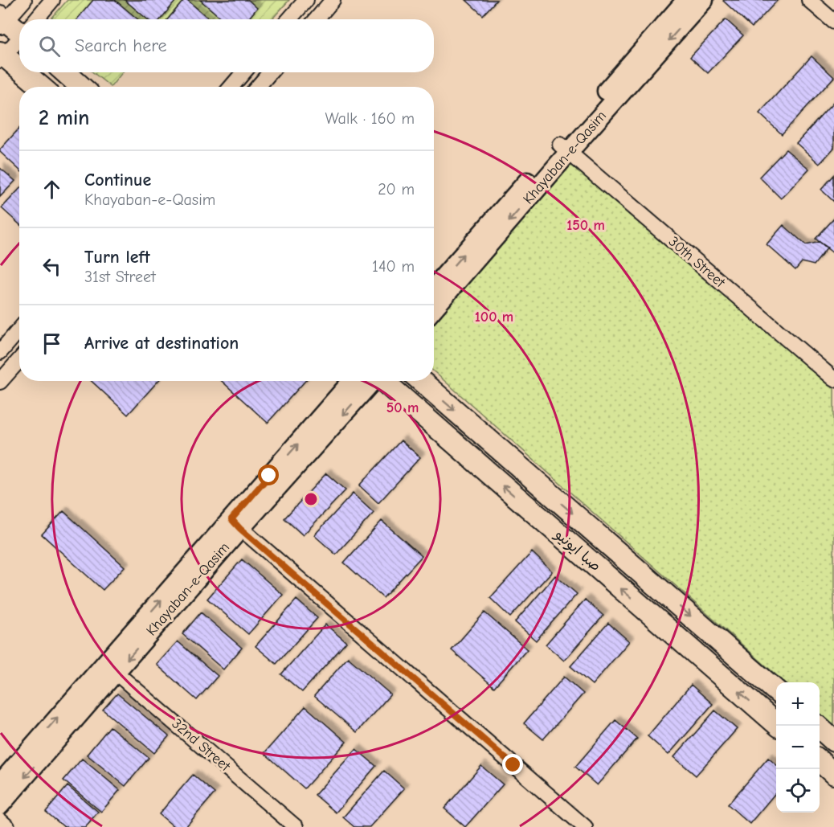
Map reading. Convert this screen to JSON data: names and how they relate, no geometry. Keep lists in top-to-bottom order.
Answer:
{
  "streets": {
    "main road": ["صبا ایونیو"],
    "street": ["Khayaban-e-Qasim", "30th Street", "32nd Street"]
  },
  "crossings": [
    ["Khayaban-e-Qasim", "30th Street"],
    ["Khayaban-e-Qasim", "32nd Street"]
  ],
  "page": {
    "search": "Search here",
    "heading": ["2 min", "Walk · 160 m"],
    "list": [
      ["Continue", "Khayaban-e-Qasim", "20 m"],
      ["Turn left", "31st Street", "140 m"],
      "Arrive at destination"
    ],
    "map_buttons": ["+", "−"]
  },
  "rings": ["150 m", "100 m", "50 m"]
}
